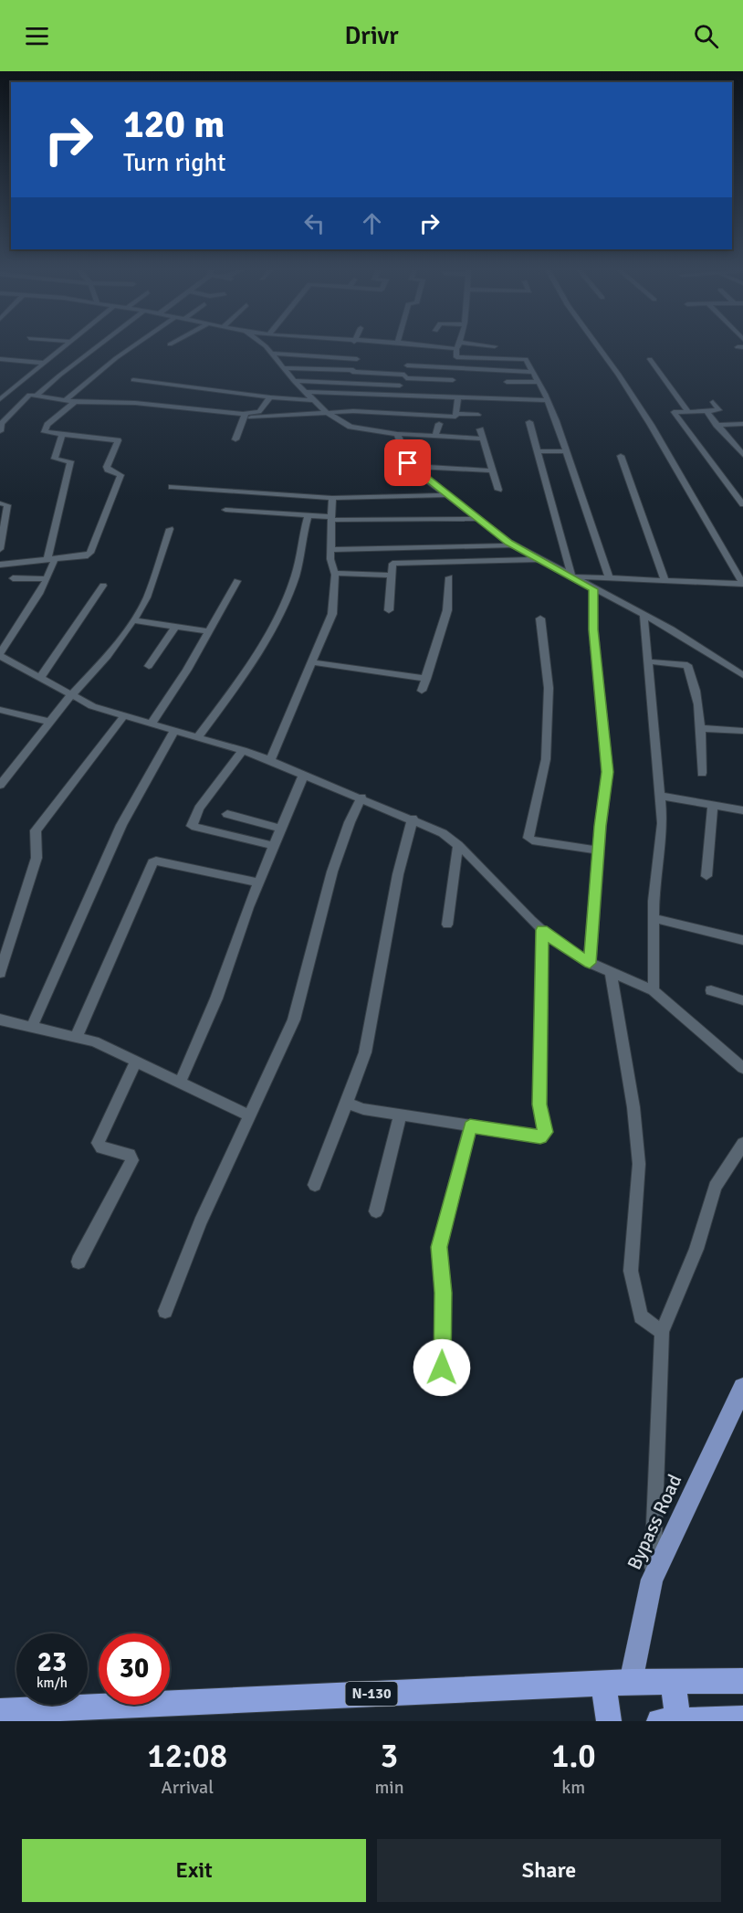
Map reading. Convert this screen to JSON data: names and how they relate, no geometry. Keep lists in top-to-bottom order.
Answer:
{
  "streets": {
    "highway": ["N-130"],
    "main road": ["Bypass Road"]
  },
  "crossings": [
    ["Bypass Road", "N-130"]
  ],
  "page": {
    "header": "Drivr",
    "turn": ["120 m", "Turn right"],
    "speed": "23 km/h",
    "limit": "30",
    "eta": [
      "12:08",
      "Arrival",
      "3",
      "min",
      "1.0",
      "km"
    ],
    "buttons": ["Exit", "Share"]
  }
}
